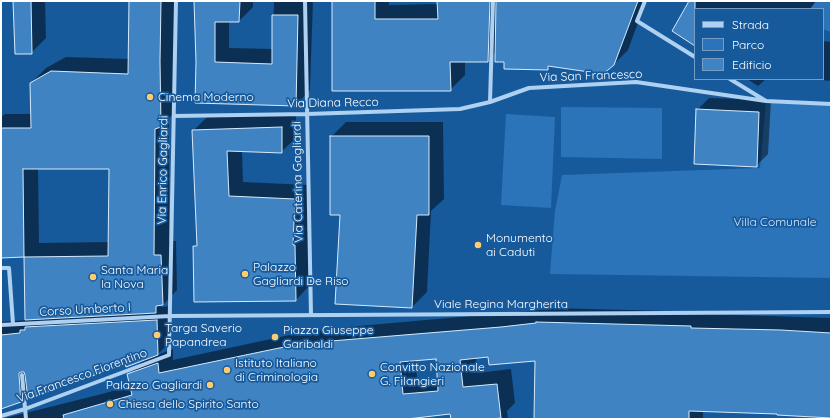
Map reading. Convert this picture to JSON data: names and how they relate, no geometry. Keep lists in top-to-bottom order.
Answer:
{
  "streets": {
    "street": [
      "Via San Francesco",
      "Via Diana Recco",
      "Via Enrico Gagliardi",
      "Via Caterina Gagliardi",
      "Viale Regina Margherita",
      "Corso Umberto I",
      "Via Francesco Fiorentino"
    ]
  },
  "crossings": [
    ["Via San Francesco", "Via Diana Recco"],
    ["Via Diana Recco", "Via Enrico Gagliardi"],
    ["Via Diana Recco", "Via Caterina Gagliardi"],
    ["Via Enrico Gagliardi", "Viale Regina Margherita"],
    ["Via Enrico Gagliardi", "Corso Umberto I"],
    ["Via Enrico Gagliardi", "Via Francesco Fiorentino"],
    ["Via Caterina Gagliardi", "Viale Regina Margherita"],
    ["Viale Regina Margherita", "Corso Umberto I"],
    ["Viale Regina Margherita", "Via Francesco Fiorentino"],
    ["Corso Umberto I", "Via Francesco Fiorentino"]
  ],
  "parks": ["Villa Comunale"],
  "places": [
    "Cinema Moderno",
    "Monumento ai Caduti",
    "Palazzo Gagliardi De Riso",
    "Santa Maria la Nova",
    "Targa Saverio Papandrea",
    "Piazza Giuseppe Garibaldi",
    "Istituto Italiano di Criminologia",
    "Convitto Nazionale G. Filangieri",
    "Palazzo Gagliardi",
    "Chiesa dello Spirito Santo"
  ],
  "legend": ["Strada", "Parco", "Edificio"]
}
